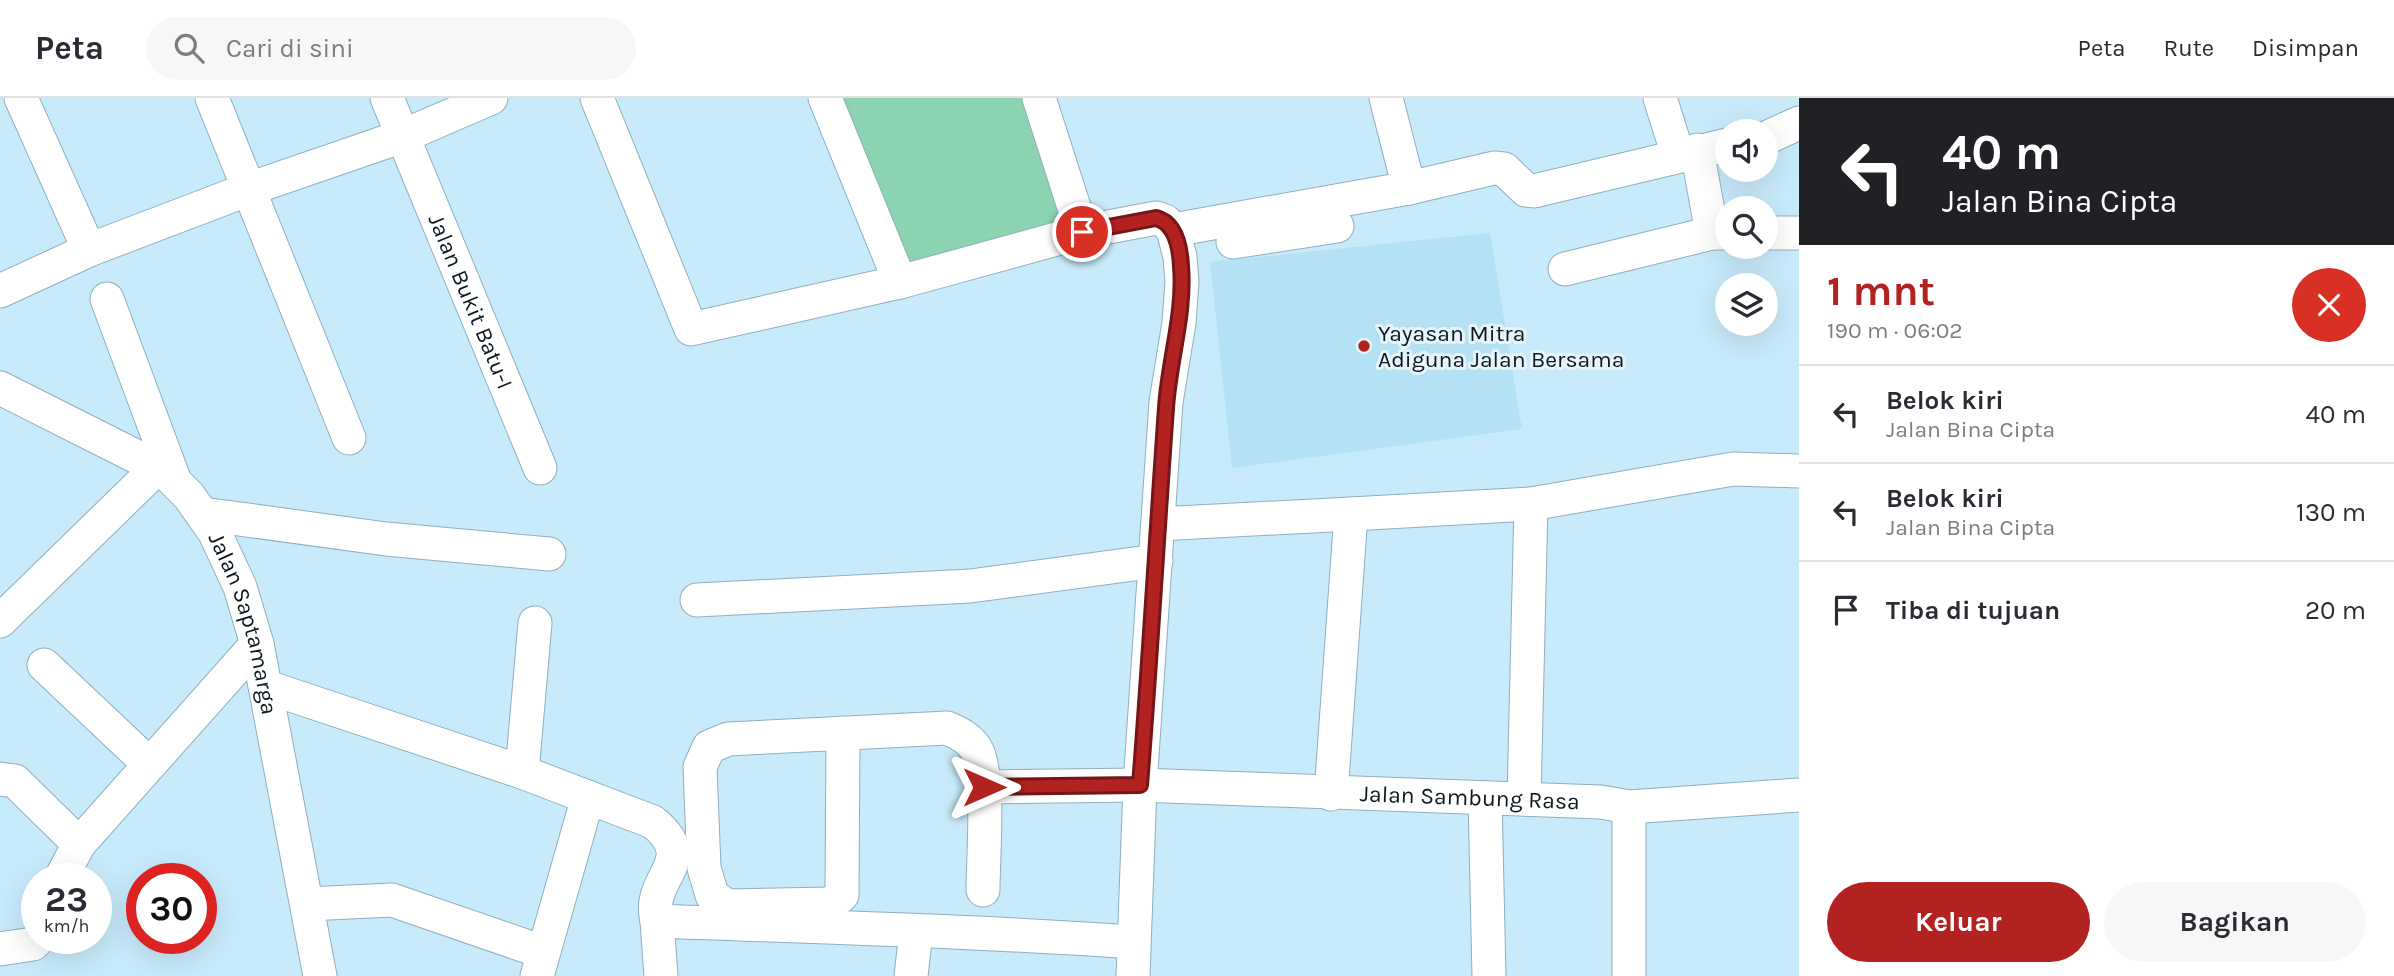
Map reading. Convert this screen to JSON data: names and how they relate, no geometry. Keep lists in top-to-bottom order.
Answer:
{
  "streets": {
    "street": ["Jalan Bukit Batu-I", "Jalan Saptamarga", "Jalan Sambung Rasa"]
  },
  "places": ["Yayasan Mitra Adiguna Jalan Bersama"],
  "page": {
    "header": "Peta",
    "search": "Cari di sini",
    "nav": ["Peta", "Rute", "Disimpan"],
    "turn": ["40 m", "Jalan Bina Cipta"],
    "heading": ["1 mnt", "190 m · 06:02"],
    "list": [
      {
        "name": "Belok kiri",
        "note": "Jalan Bina Cipta",
        "value": "40 m"
      },
      {
        "name": "Belok kiri",
        "note": "Jalan Bina Cipta",
        "value": "130 m"
      },
      {
        "name": "Tiba di tujuan",
        "value": "20 m"
      }
    ],
    "speed": "23 km/h",
    "limit": "30",
    "buttons": ["Keluar", "Bagikan"]
  }
}
